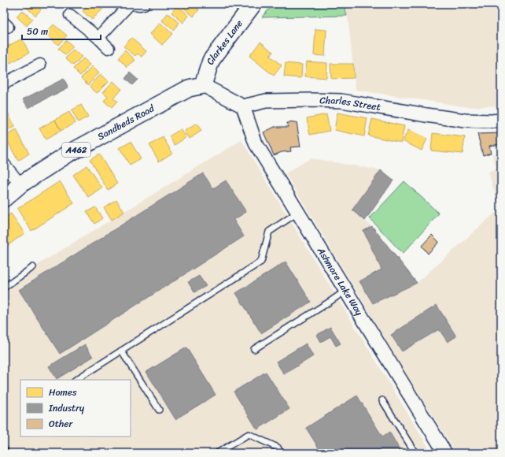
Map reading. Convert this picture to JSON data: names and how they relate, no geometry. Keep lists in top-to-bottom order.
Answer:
{
  "streets": {
    "main road": ["Clarkes Lane", "Sandbeds Road", "A462"],
    "street": ["Charles Street", "Ashmore Lake Way"]
  },
  "crossings": [
    ["Clarkes Lane", "Sandbeds Road"],
    ["Charles Street", "Ashmore Lake Way"]
  ],
  "legend": ["Homes", "Industry", "Other"],
  "scale_bar": "50 m"
}
